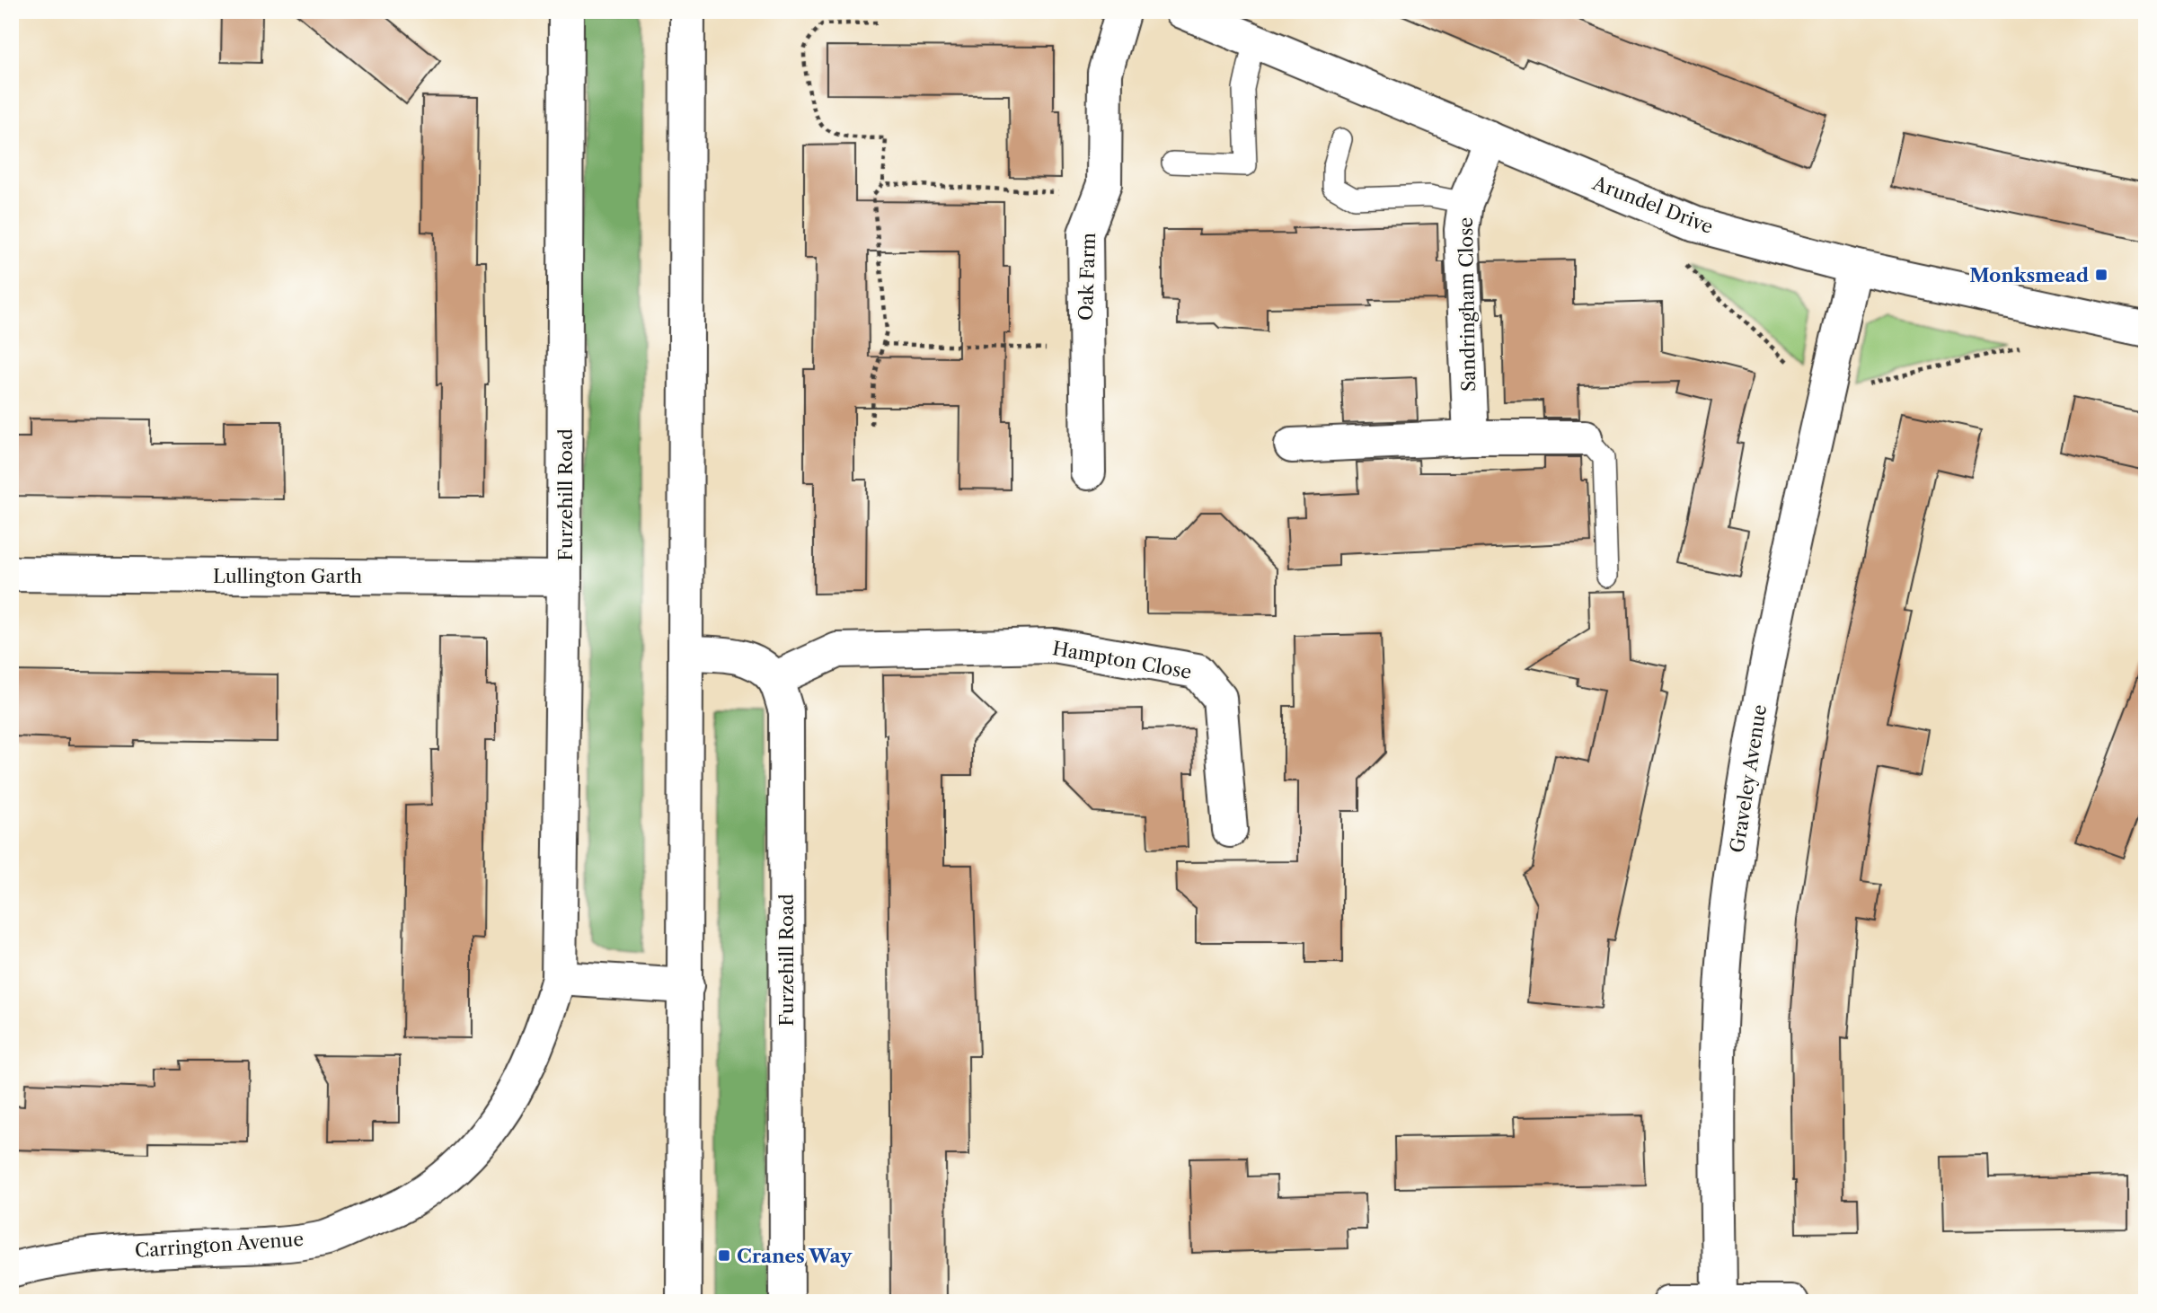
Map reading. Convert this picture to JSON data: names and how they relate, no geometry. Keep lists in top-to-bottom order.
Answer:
{
  "streets": {
    "street": [
      "Arundel Drive",
      "Oak Farm",
      "Sandringham Close",
      "Furzehill Road",
      "Lullington Garth",
      "Hampton Close",
      "Graveley Avenue",
      "Carrington Avenue"
    ]
  },
  "crossings": [
    ["Arundel Drive", "Sandringham Close"],
    ["Arundel Drive", "Graveley Avenue"],
    ["Furzehill Road", "Lullington Garth"],
    ["Furzehill Road", "Hampton Close"],
    ["Furzehill Road", "Carrington Avenue"]
  ],
  "places": {
    "transit": ["Monksmead", "Cranes Way"]
  }
}
